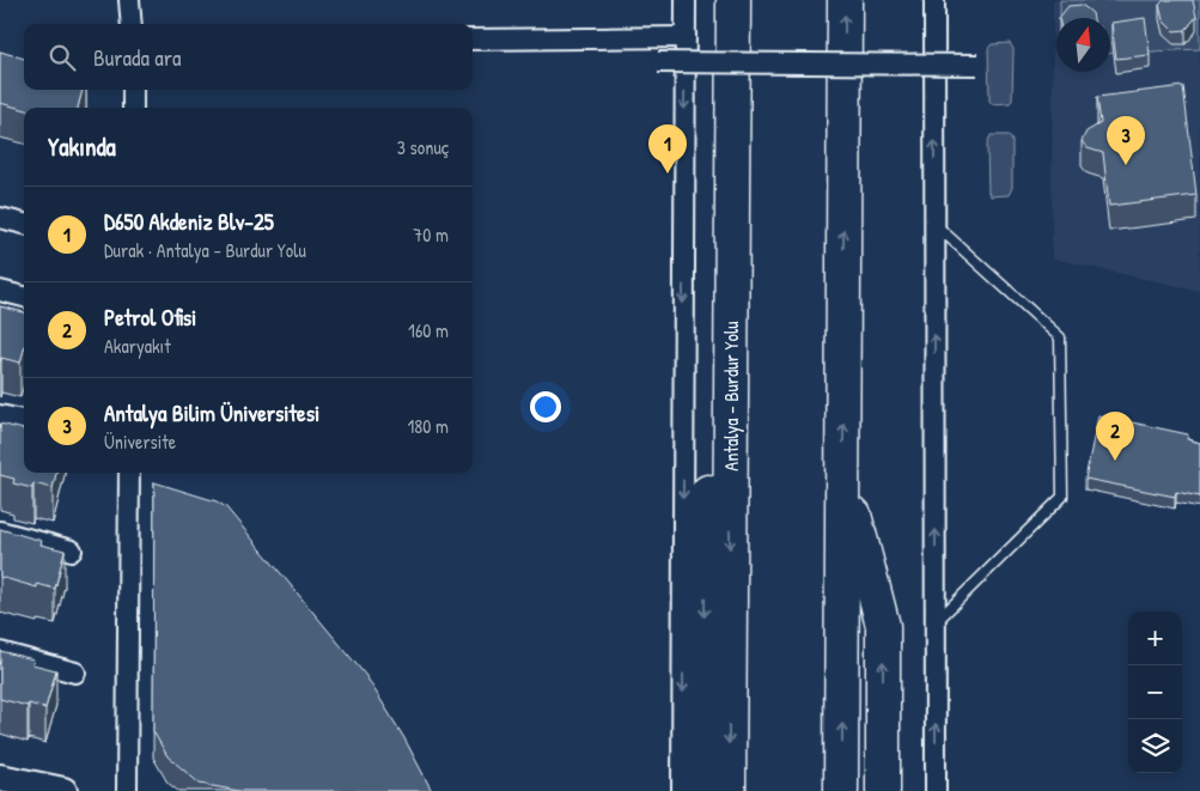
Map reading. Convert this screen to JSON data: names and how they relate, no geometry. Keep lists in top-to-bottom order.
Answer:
{
  "streets": {
    "highway": ["Antalya - Burdur Yolu"]
  },
  "north": "top",
  "page": {
    "search": "Burada ara",
    "heading": ["Yakında", "3 sonuç"],
    "pins": ["3", "1", "2"],
    "list": [
      {
        "mark": "1",
        "name": "D650 Akdeniz Blv-25",
        "note": "Durak · Antalya - Burdur Yolu",
        "value": "70 m"
      },
      {
        "mark": "2",
        "name": "Petrol Ofisi",
        "note": "Akaryakıt",
        "value": "160 m"
      },
      {
        "mark": "3",
        "name": "Antalya Bilim Üniversitesi",
        "note": "Üniversite",
        "value": "180 m"
      }
    ],
    "map_buttons": ["+", "−"]
  }
}
